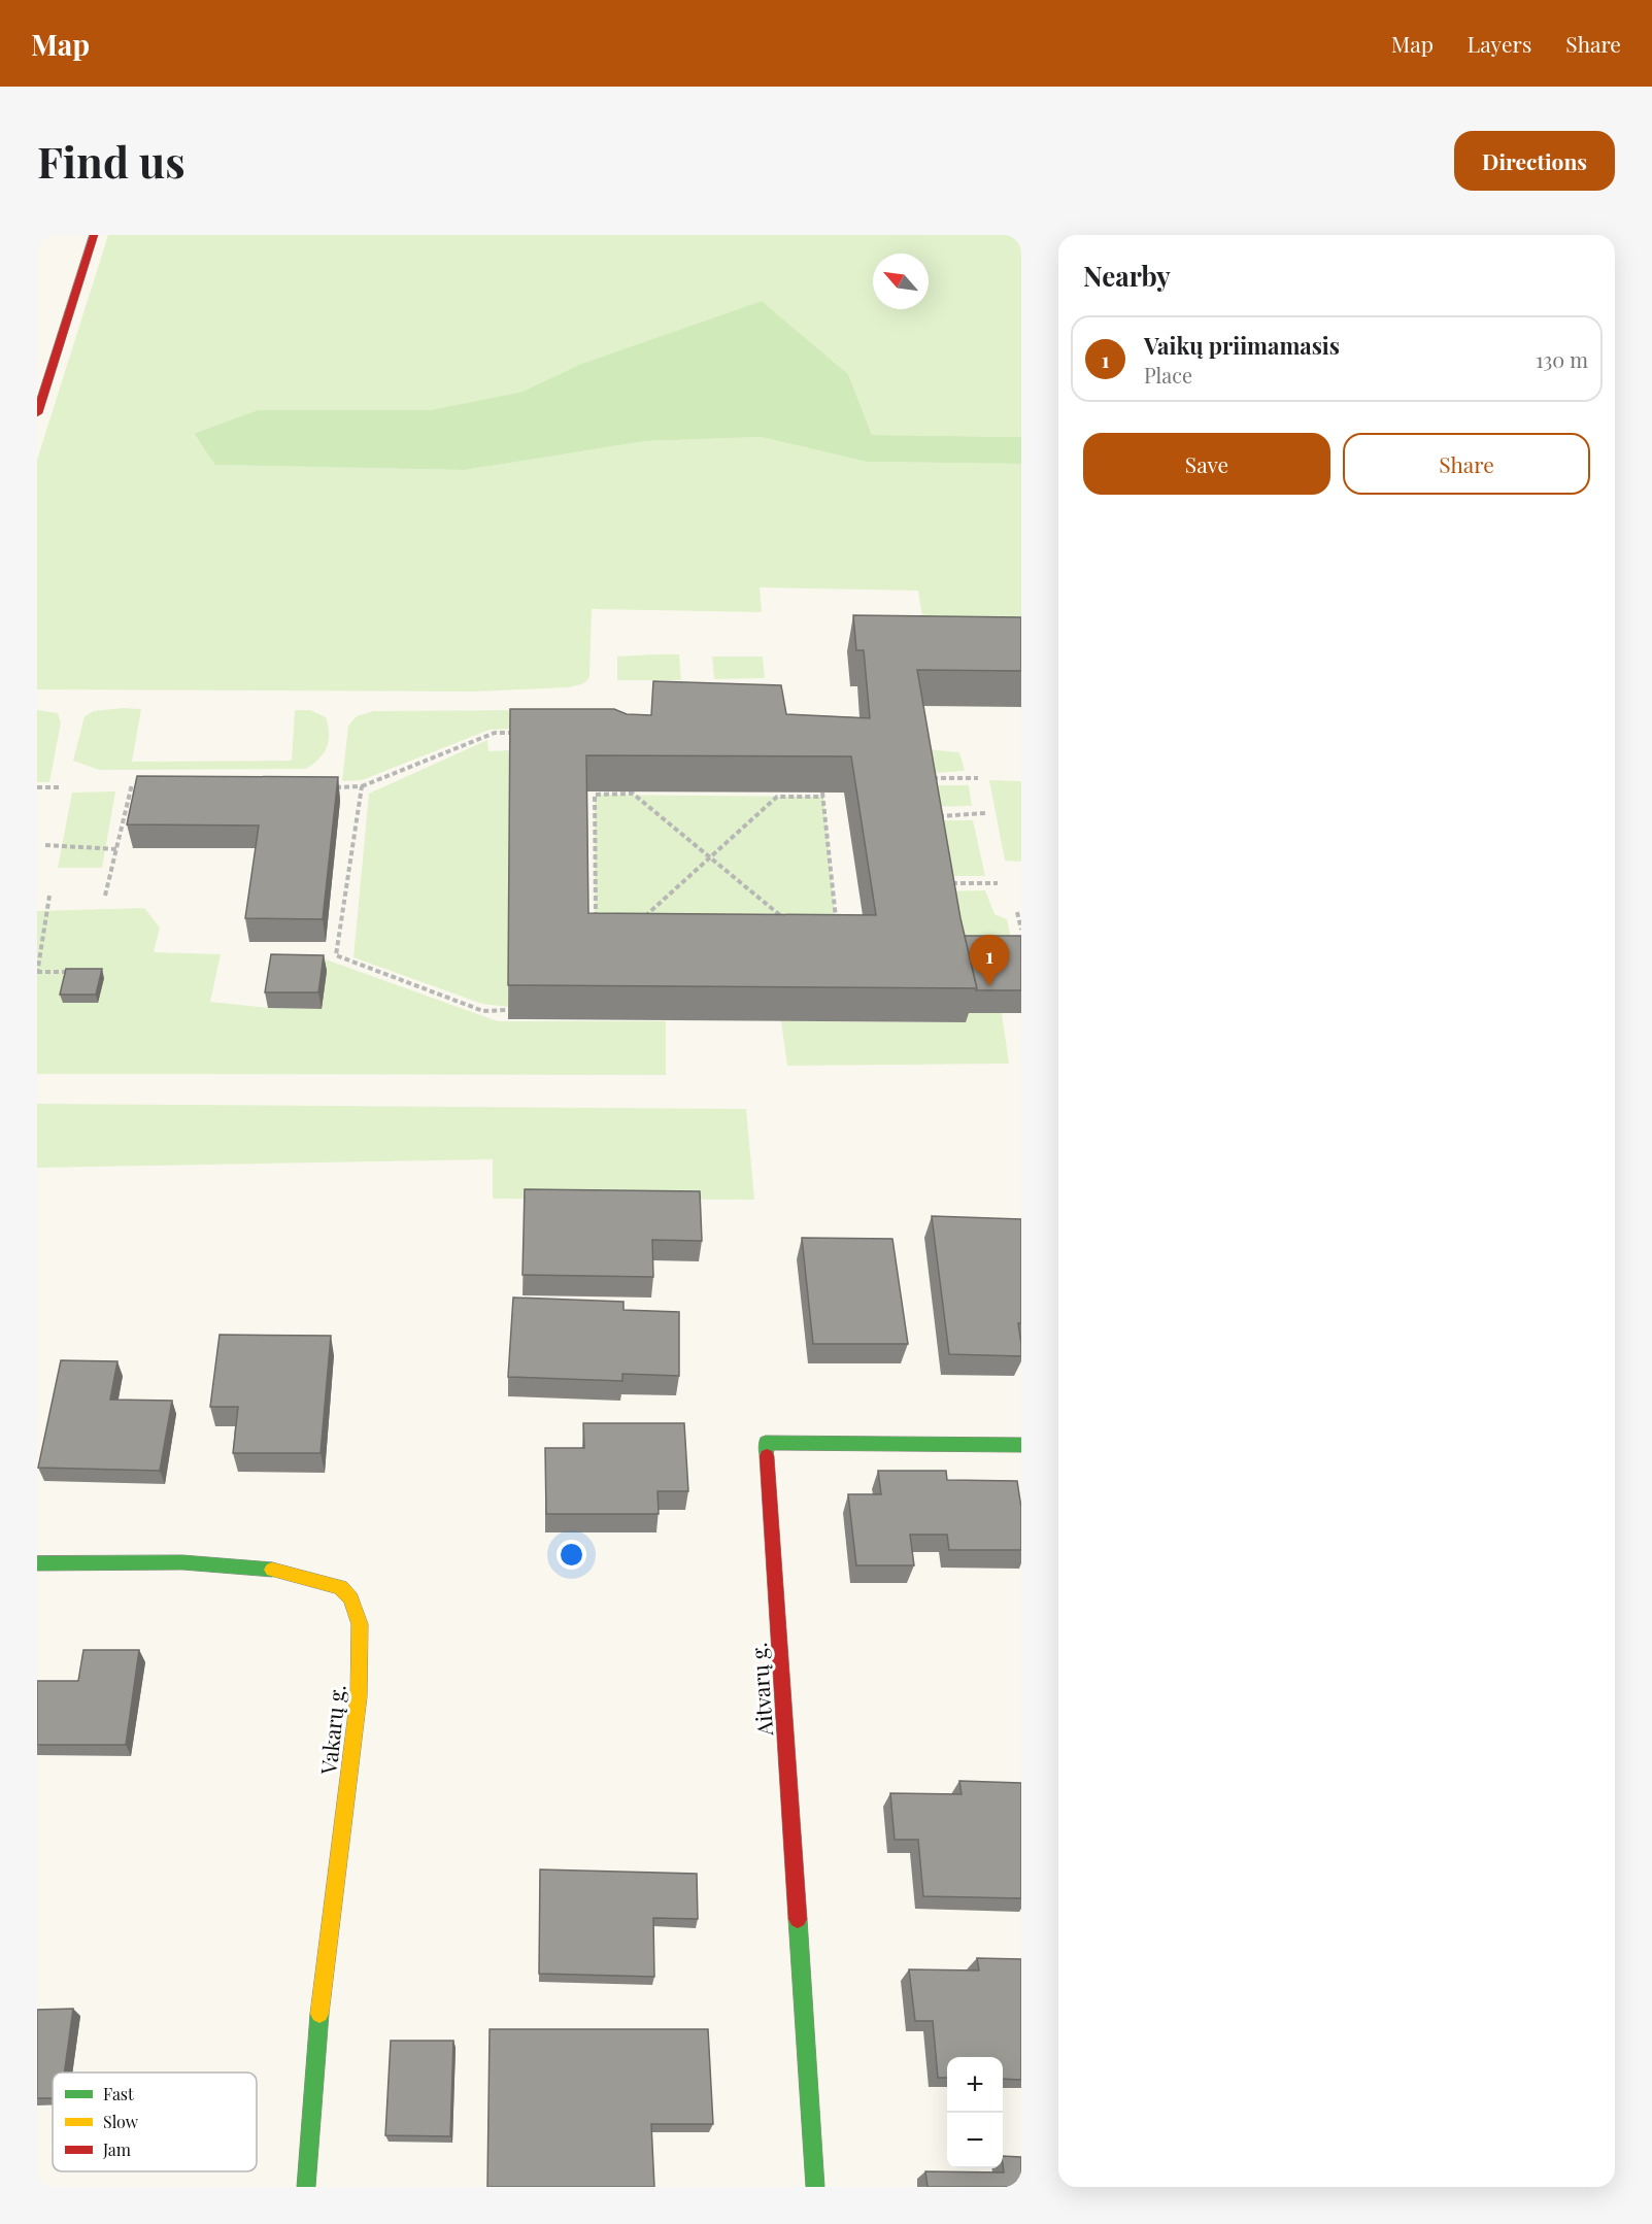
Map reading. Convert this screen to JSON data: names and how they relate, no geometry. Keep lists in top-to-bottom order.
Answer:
{
  "streets": {
    "street": ["Aitvarų g.", "Vakarų g."]
  },
  "legend": ["Fast", "Slow", "Jam"],
  "north": "top left",
  "page": {
    "header": "Map",
    "nav": ["Map", "Layers", "Share"],
    "buttons": [
      "Directions",
      ["Save", "Share"]
    ],
    "title": "Find us",
    "heading": "Nearby",
    "list": [
      {
        "mark": "1",
        "name": "Vaikų priimamasis",
        "note": "Place",
        "value": "130 m"
      }
    ],
    "pins": "1",
    "map_buttons": ["+", "−"]
  }
}
